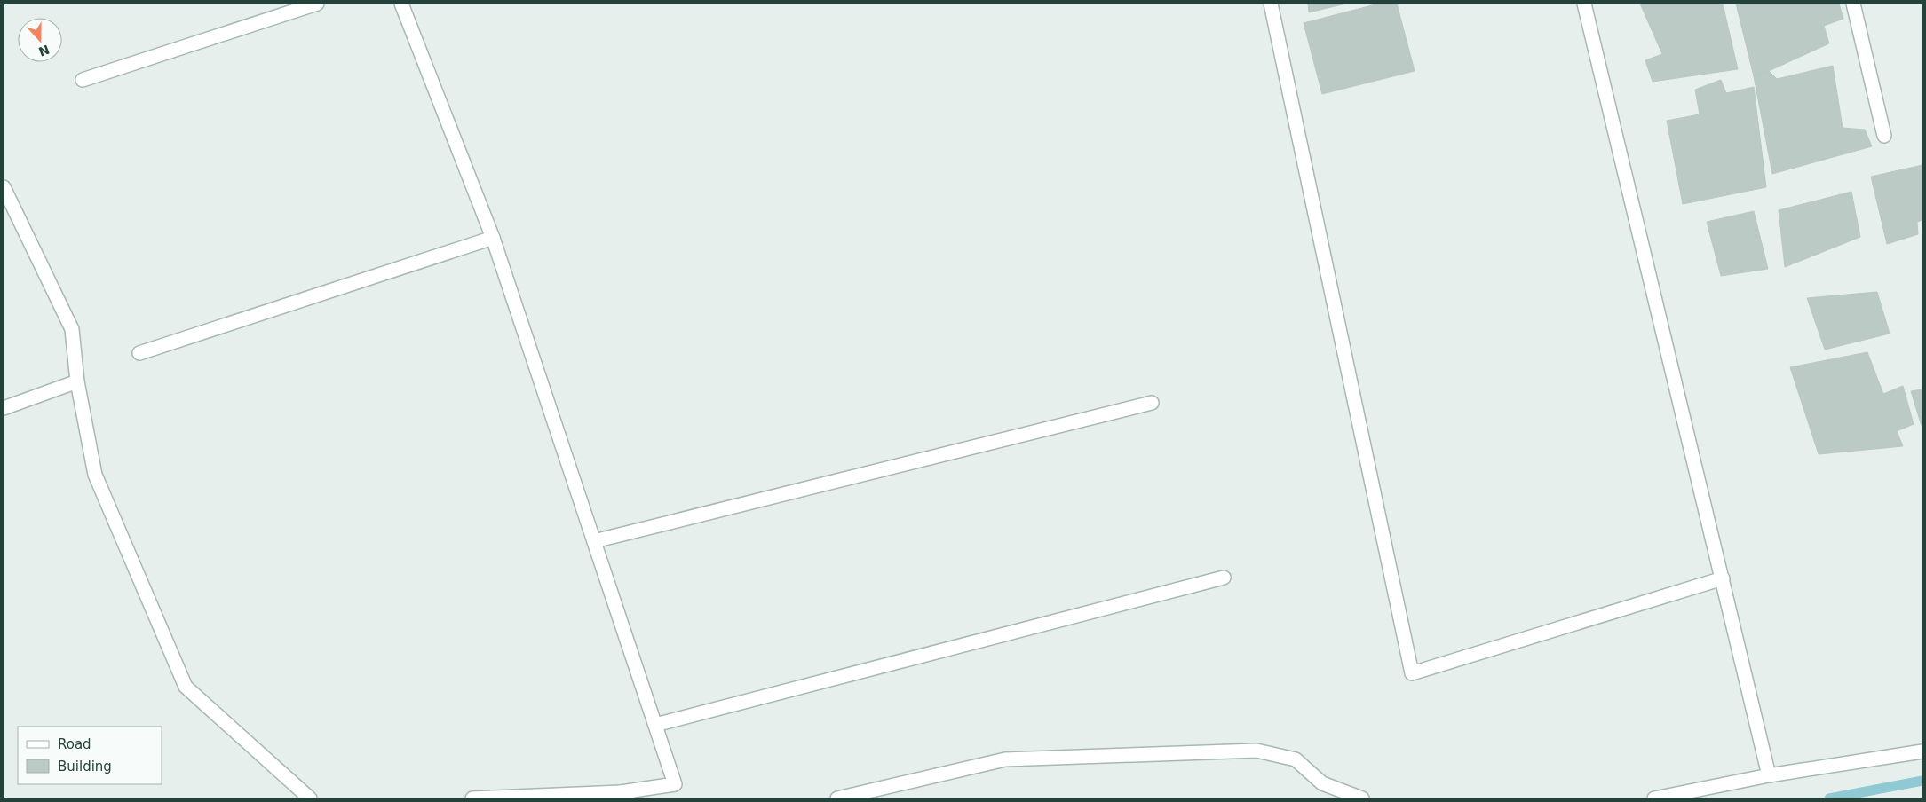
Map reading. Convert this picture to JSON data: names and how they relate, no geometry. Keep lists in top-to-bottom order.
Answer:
{
  "legend": ["Road", "Building"],
  "north": "bottom"
}
